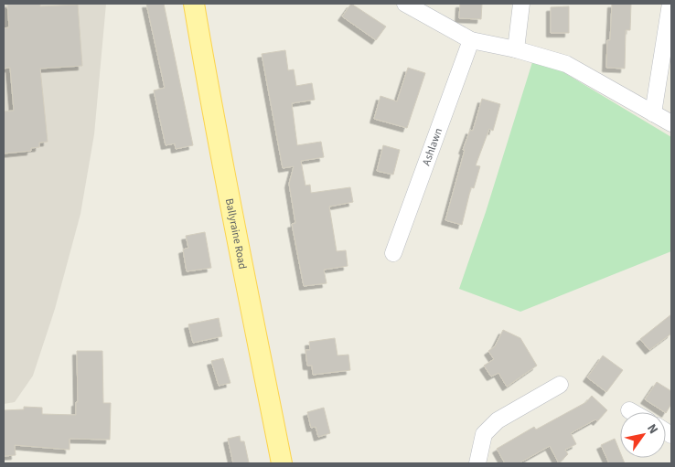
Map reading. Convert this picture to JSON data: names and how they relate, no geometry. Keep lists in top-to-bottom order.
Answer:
{
  "streets": {
    "main road": ["Ballyraine Road"],
    "street": ["Ashlawn"]
  },
  "north": "top right"
}
